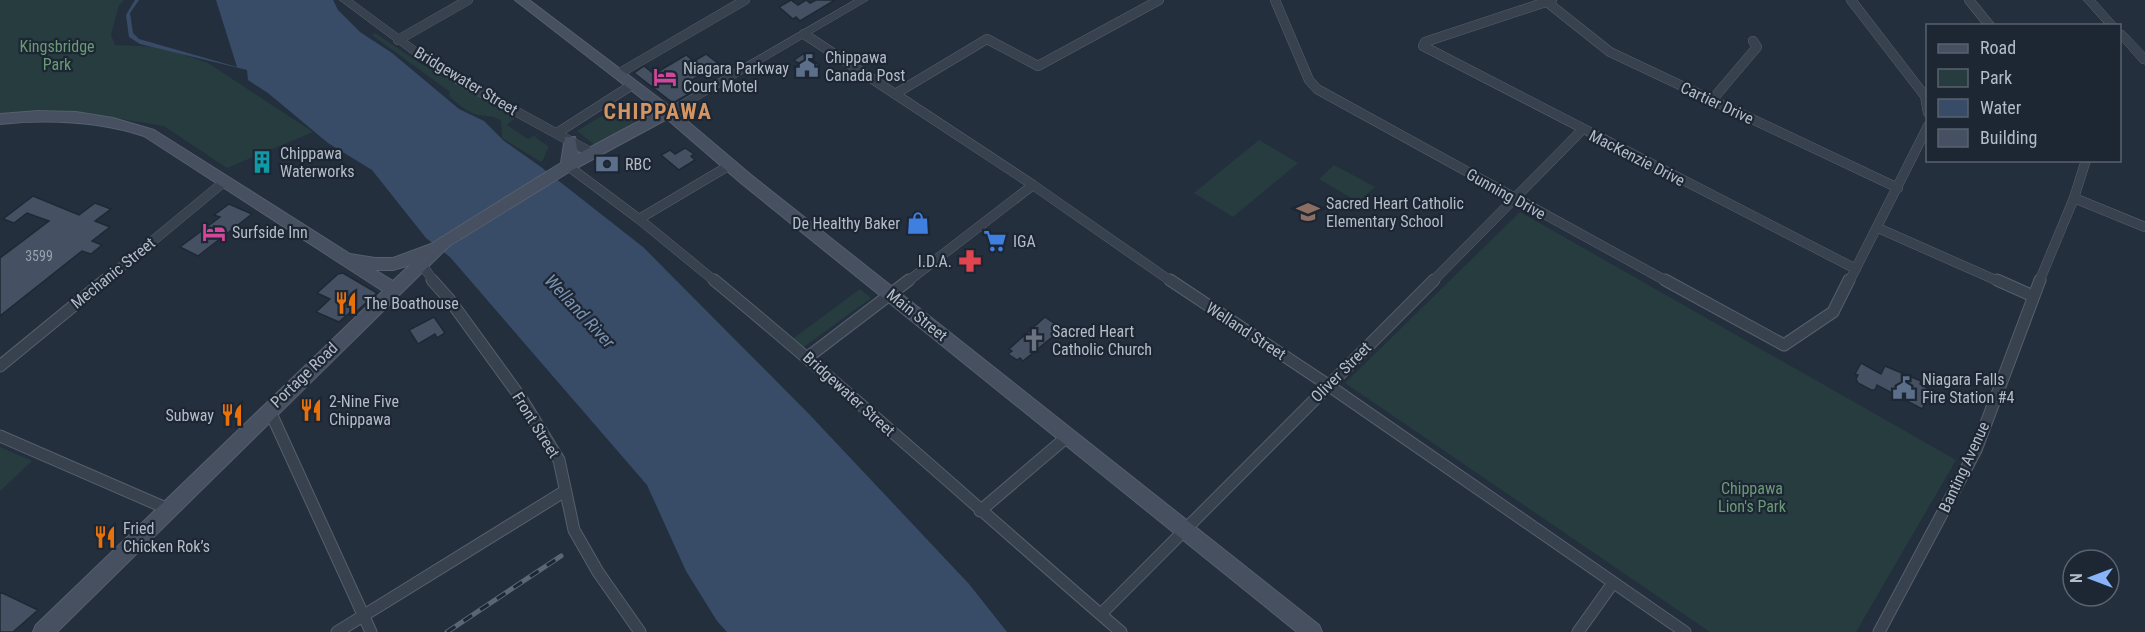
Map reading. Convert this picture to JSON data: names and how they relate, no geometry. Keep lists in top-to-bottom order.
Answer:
{
  "streets": {
    "main road": ["Main Street", "Portage Road"],
    "street": [
      "Bridgewater Street",
      "Cartier Drive",
      "MacKenzie Drive",
      "Gunning Drive",
      "Mechanic Street",
      "Welland Street",
      "Oliver Street",
      "Front Street",
      "Banting Avenue"
    ]
  },
  "crossings": [
    ["Bridgewater Street", "Oliver Street"],
    ["Bridgewater Street", "Portage Road"],
    ["Cartier Drive", "MacKenzie Drive"],
    ["MacKenzie Drive", "Gunning Drive"],
    ["MacKenzie Drive", "Oliver Street"],
    ["Gunning Drive", "Oliver Street"],
    ["Main Street", "Oliver Street"],
    ["Main Street", "Portage Road"],
    ["Welland Street", "Oliver Street"],
    ["Portage Road", "Front Street"]
  ],
  "districts": ["CHIPPAWA"],
  "water": ["Welland River"],
  "parks": ["Kingsbridge Park", "Chippawa Lion's Park"],
  "places": {
    "public building": ["Chippawa Canada Post", "Niagara Falls Fire Station #4"],
    "hotel": ["Niagara Parkway Court Motel", "Surfside Inn"],
    "building": ["Chippawa Waterworks"],
    "bank": ["RBC"],
    "school or university": ["Sacred Heart Catholic Elementary School"],
    "shop": ["De Healthy Baker"],
    "supermarket": ["IGA"],
    "pharmacy": ["I.D.A."],
    "restaurant": [
      "The Boathouse",
      "2-Nine Five Chippawa",
      "Subway",
      "Fried Chicken Rok’s"
    ],
    "church": ["Sacred Heart Catholic Church"]
  },
  "house_numbers": ["3599"],
  "legend": [
    "Road",
    "Park",
    "Water",
    "Building"
  ],
  "north": "left"
}
